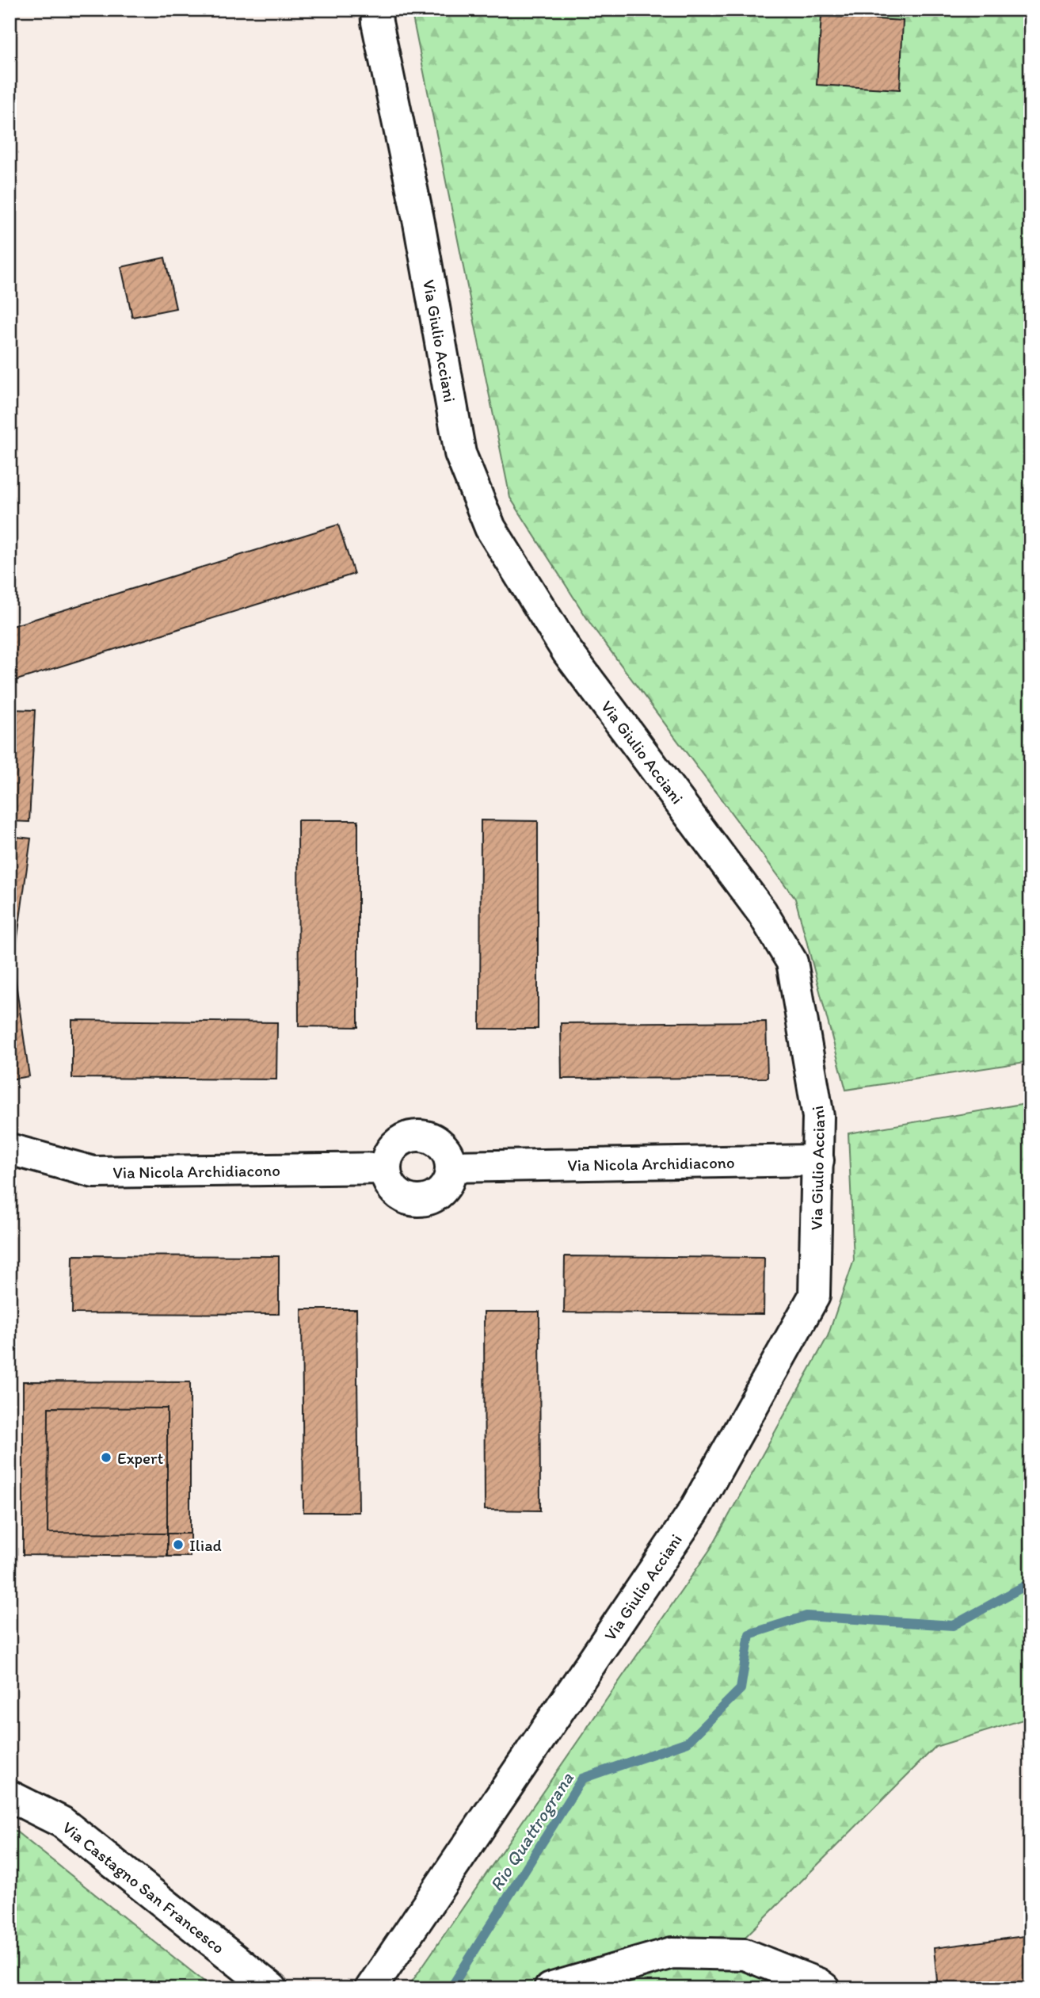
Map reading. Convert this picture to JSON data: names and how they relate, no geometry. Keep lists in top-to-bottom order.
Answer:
{
  "streets": {
    "street": ["Via Giulio Acciani", "Via Nicola Archidiacono", "Via Castagno San Francesco"]
  },
  "crossings": [
    ["Via Giulio Acciani", "Via Nicola Archidiacono"]
  ],
  "water": ["Rio Quattrograna"],
  "places": ["Expert", "Iliad"]
}
